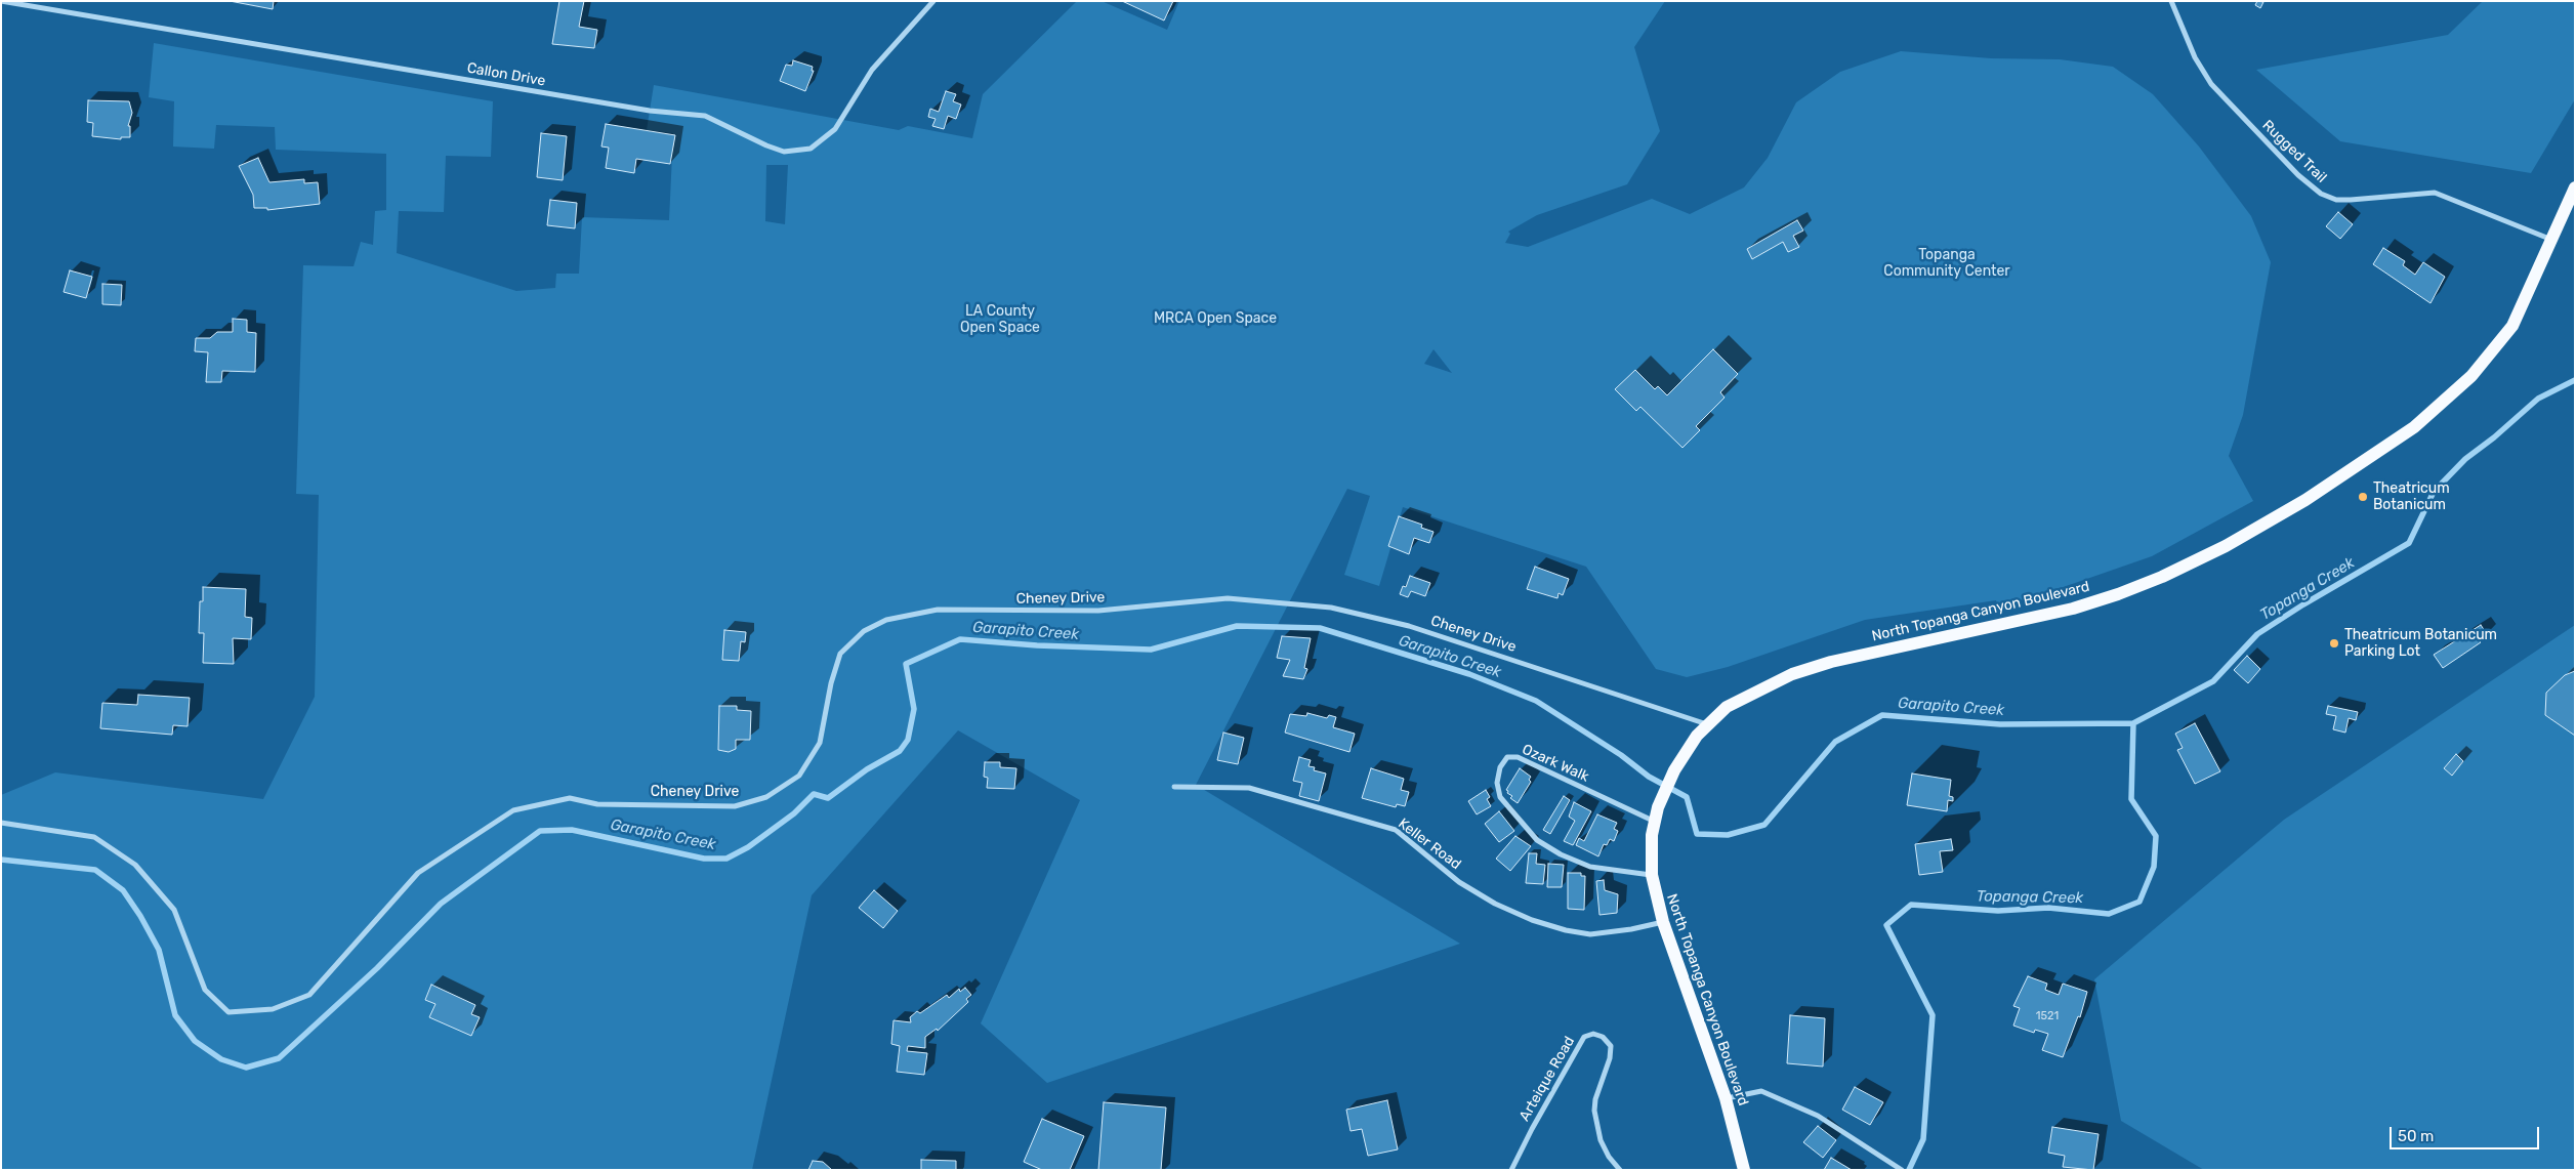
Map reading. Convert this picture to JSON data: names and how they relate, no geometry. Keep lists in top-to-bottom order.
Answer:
{
  "streets": {
    "main road": ["North Topanga Canyon Boulevard"],
    "street": [
      "Callon Drive",
      "Rugged Trail",
      "Cheney Drive",
      "Ozark Walk",
      "Keller Road",
      "Arteique Road"
    ]
  },
  "crossings": [
    ["Rugged Trail", "North Topanga Canyon Boulevard"],
    ["Cheney Drive", "North Topanga Canyon Boulevard"],
    ["North Topanga Canyon Boulevard", "Ozark Walk"],
    ["North Topanga Canyon Boulevard", "Keller Road"]
  ],
  "water": ["Topanga Creek", "Garapito Creek"],
  "parks": ["Topanga Community Center", "LA County Open Space", "MRCA Open Space"],
  "places": ["Theatricum Botanicum", "Theatricum Botanicum Parking Lot"],
  "house_numbers": ["1521"],
  "scale_bar": "50 m"
}
